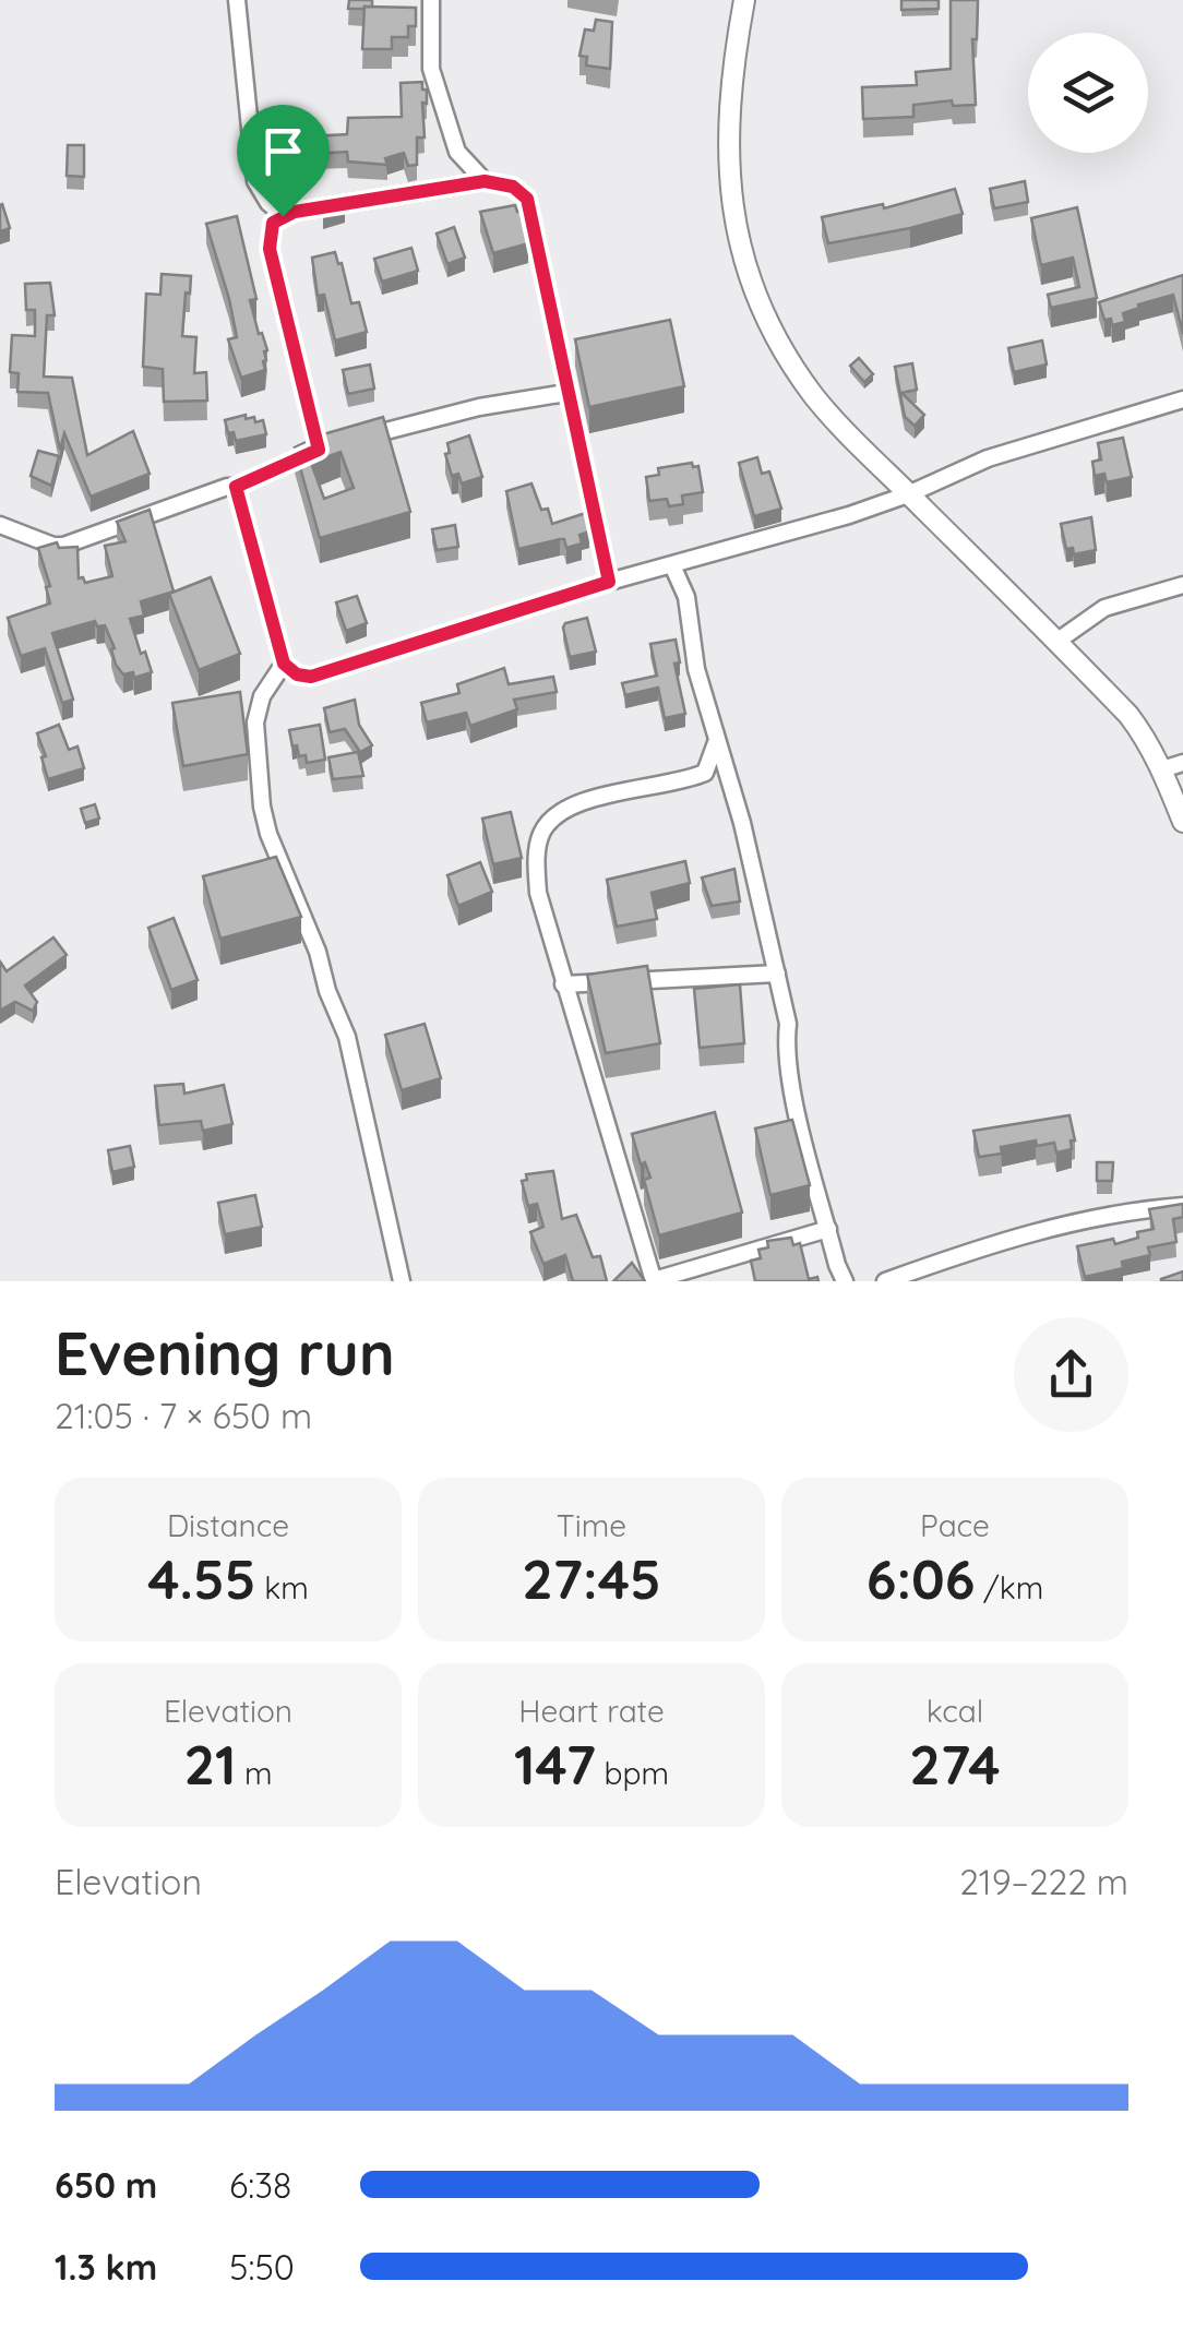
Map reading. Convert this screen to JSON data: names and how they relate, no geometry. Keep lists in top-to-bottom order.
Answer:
{
  "page": {
    "heading": ["Evening run", "21:05 · 7 × 650 m"],
    "stats": [
      ["Distance", "4.55 km"],
      ["Time", "27:45"],
      ["Pace", "6:06 /km"],
      ["Elevation", "21 m"],
      ["Heart rate", "147 bpm"],
      ["kcal", "274"]
    ],
    "chart": ["Elevation", "219–222 m"],
    "list": [
      {
        "name": "650 m",
        "note": "6:38"
      },
      {
        "name": "1.3 km",
        "note": "5:50"
      }
    ]
  }
}
